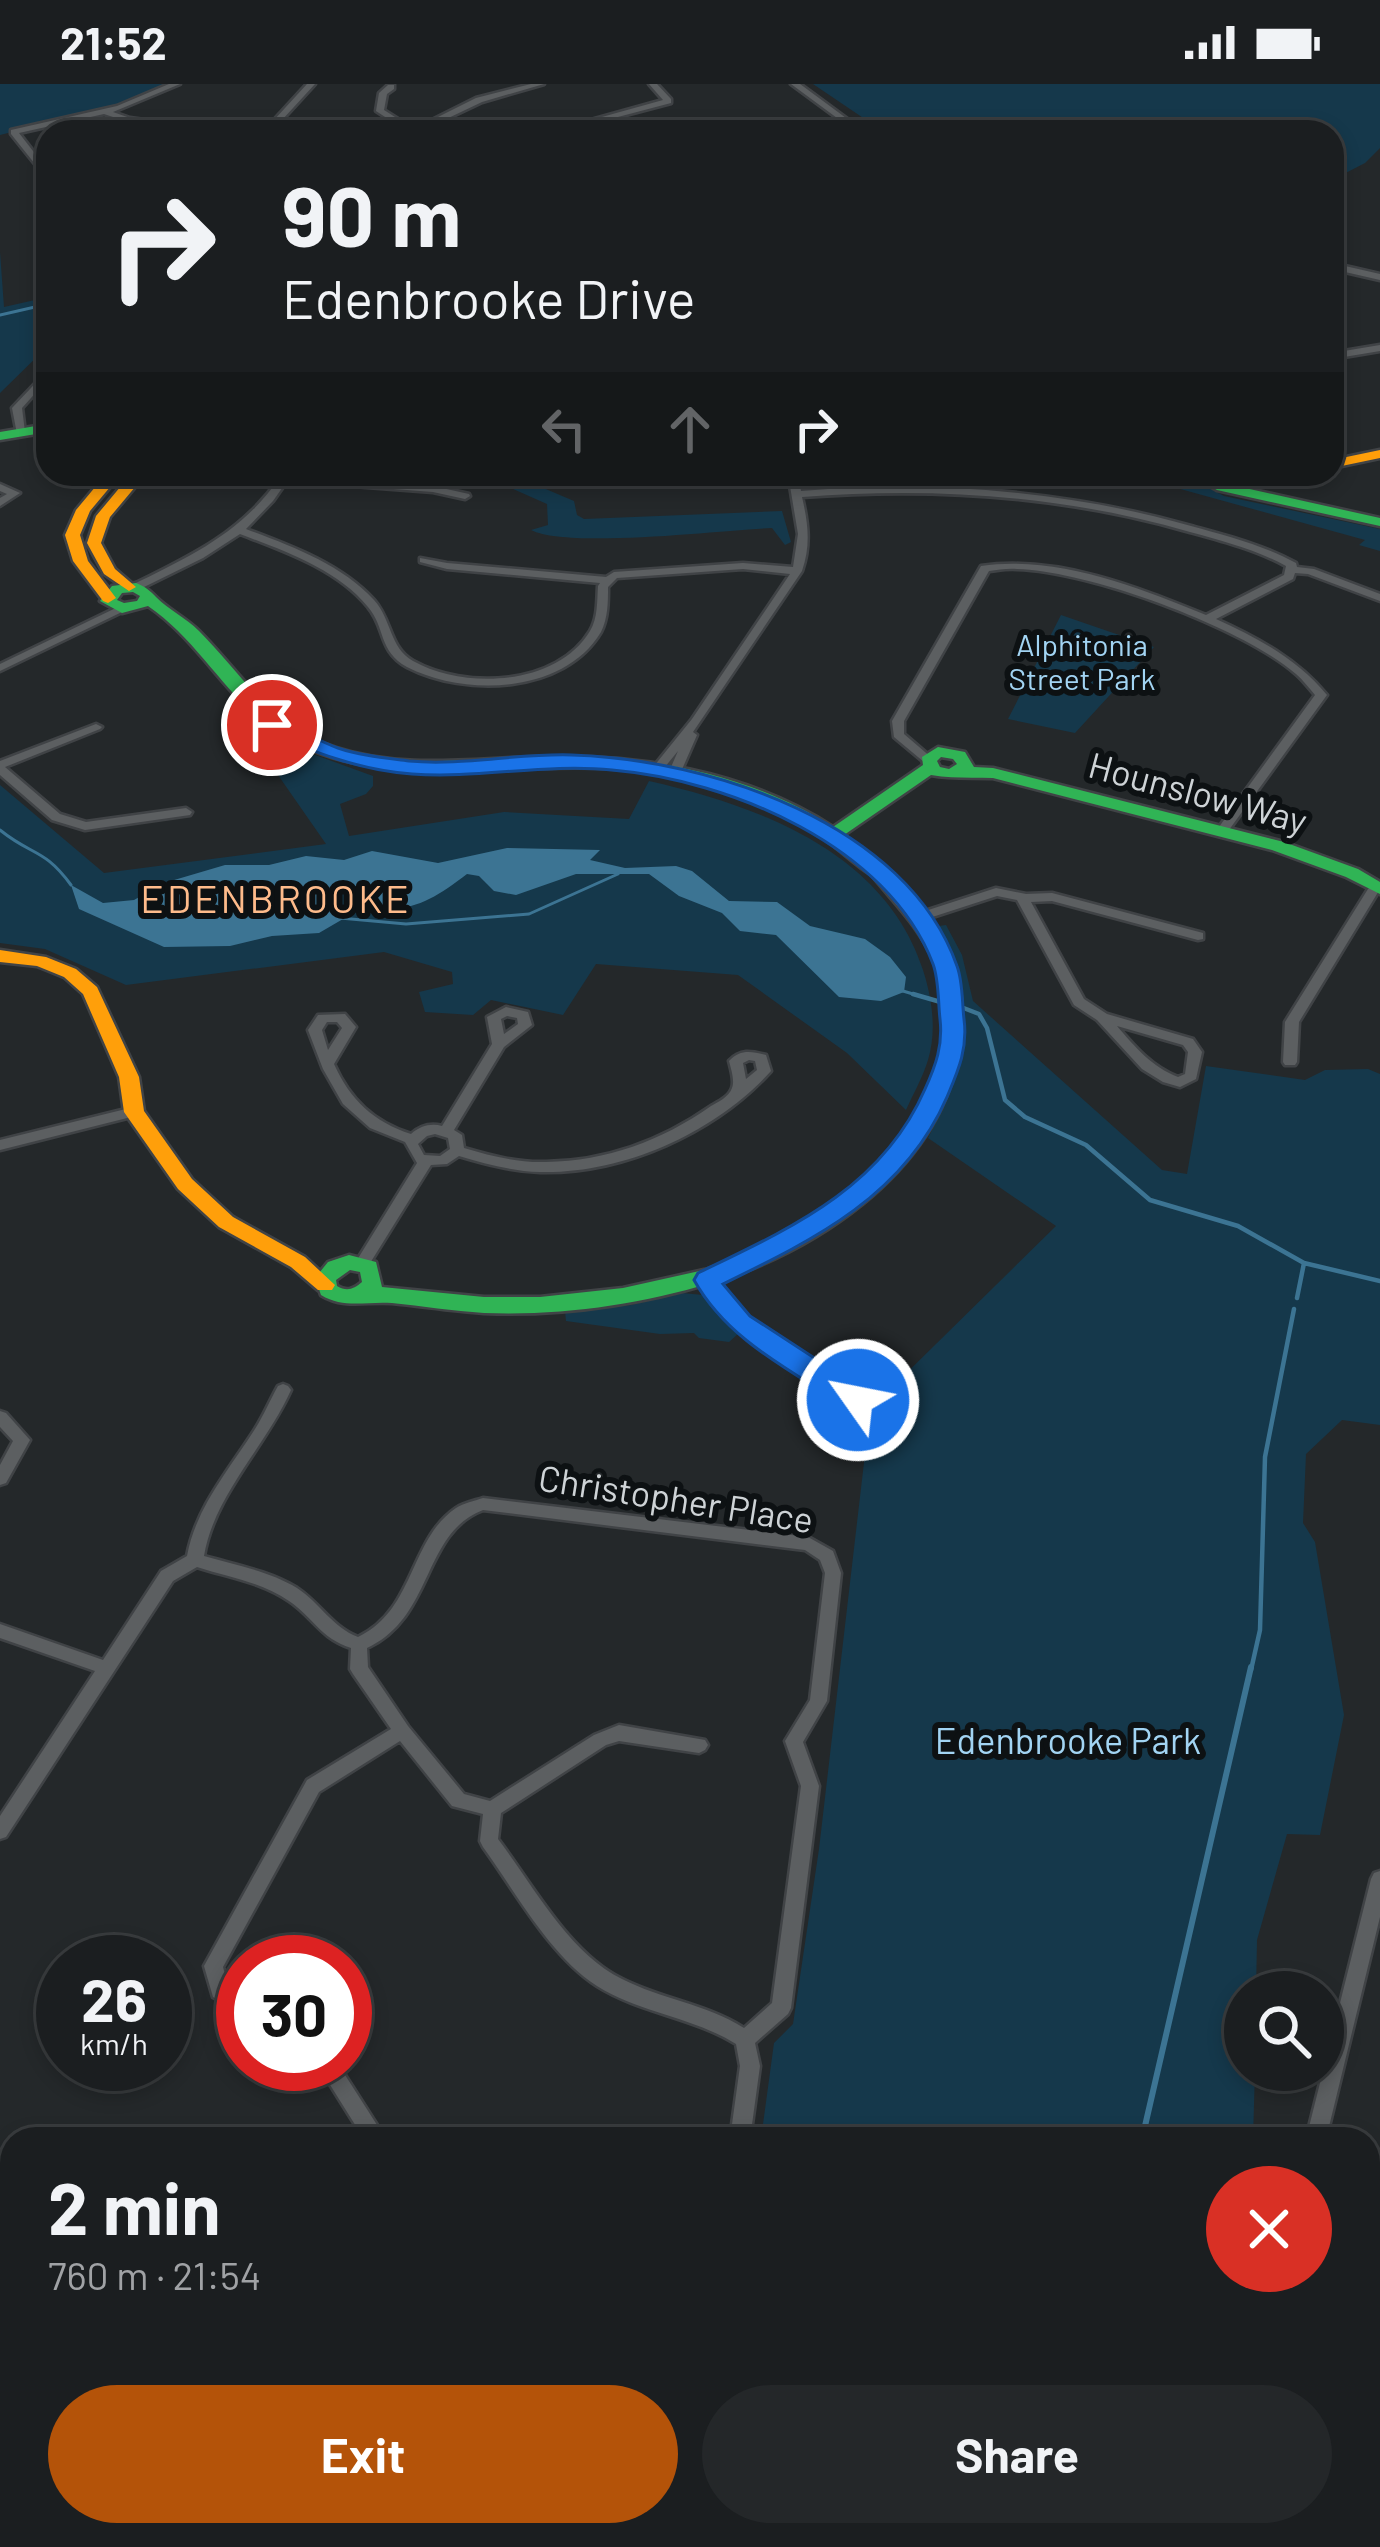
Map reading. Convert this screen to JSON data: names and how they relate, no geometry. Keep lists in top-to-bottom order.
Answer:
{
  "streets": {
    "street": ["Hounslow Way", "Christopher Place"]
  },
  "districts": ["EDENBROOKE"],
  "parks": ["Alphitonia Street Park", "Edenbrooke Park"],
  "page": {
    "status": "21:52",
    "turn": ["90 m", "Edenbrooke Drive"],
    "speed": "26 km/h",
    "limit": "30",
    "heading": ["2 min", "760 m · 21:54"],
    "buttons": ["Exit", "Share"]
  }
}
